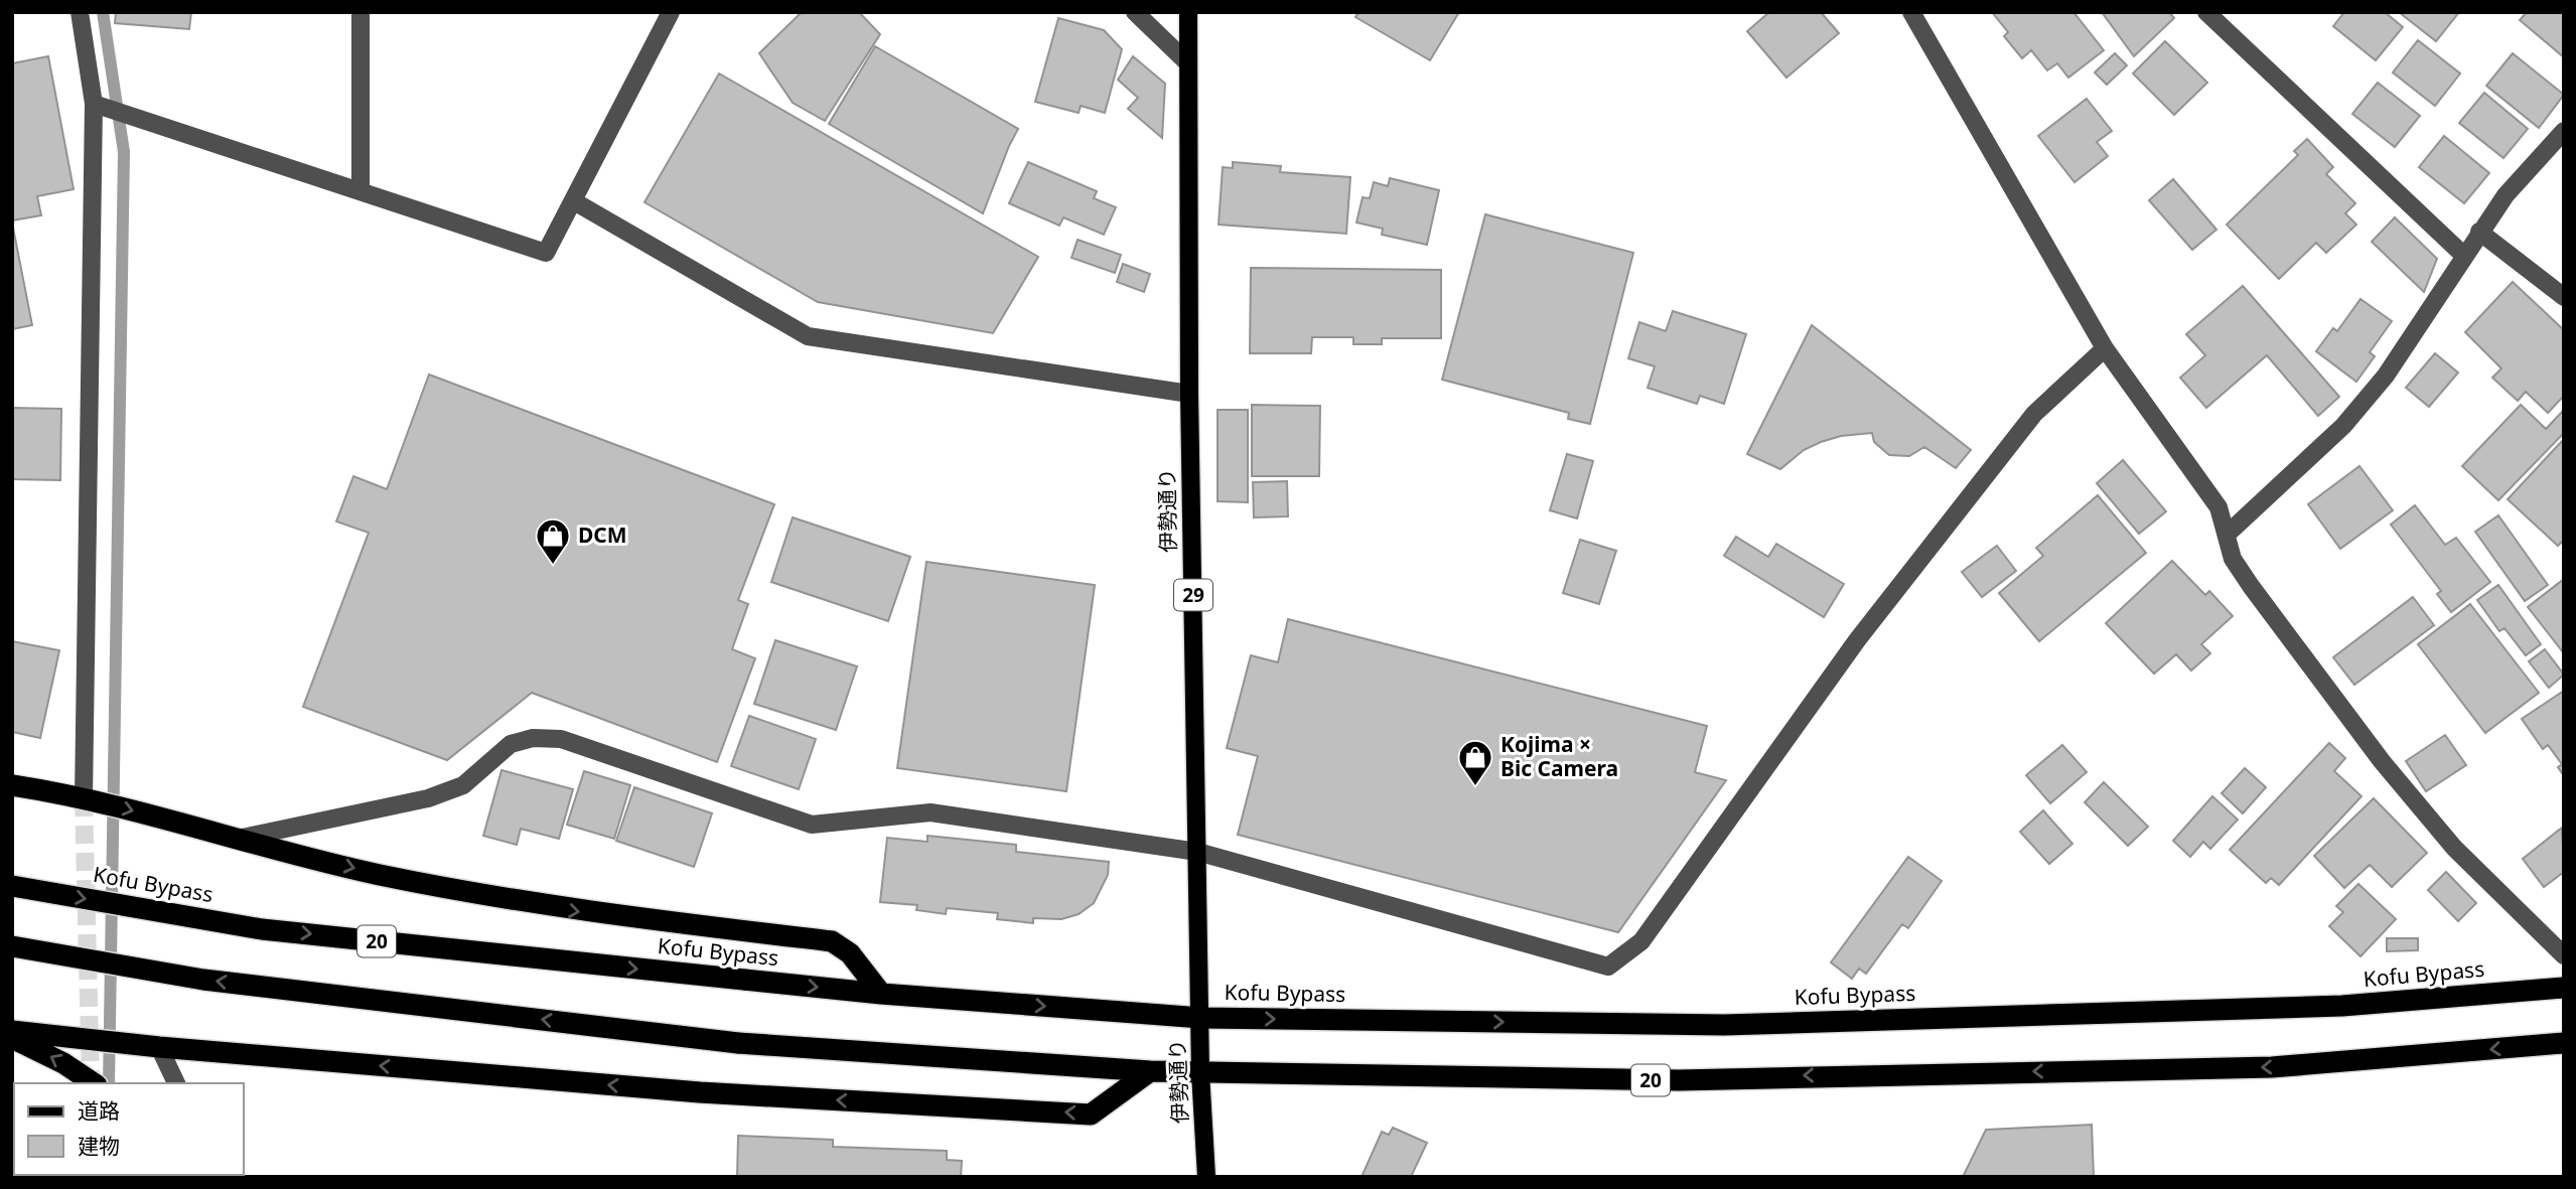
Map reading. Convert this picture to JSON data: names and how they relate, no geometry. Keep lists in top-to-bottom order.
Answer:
{
  "streets": {
    "highway": ["Kofu Bypass", "20"],
    "main road": ["伊勢通り", "29"]
  },
  "crossings": [
    ["伊勢通り", "Kofu Bypass"],
    ["伊勢通り", "20"]
  ],
  "places": {
    "shop": ["DCM", "Kojima × Bic Camera"]
  },
  "legend": ["道路", "建物"]
}
